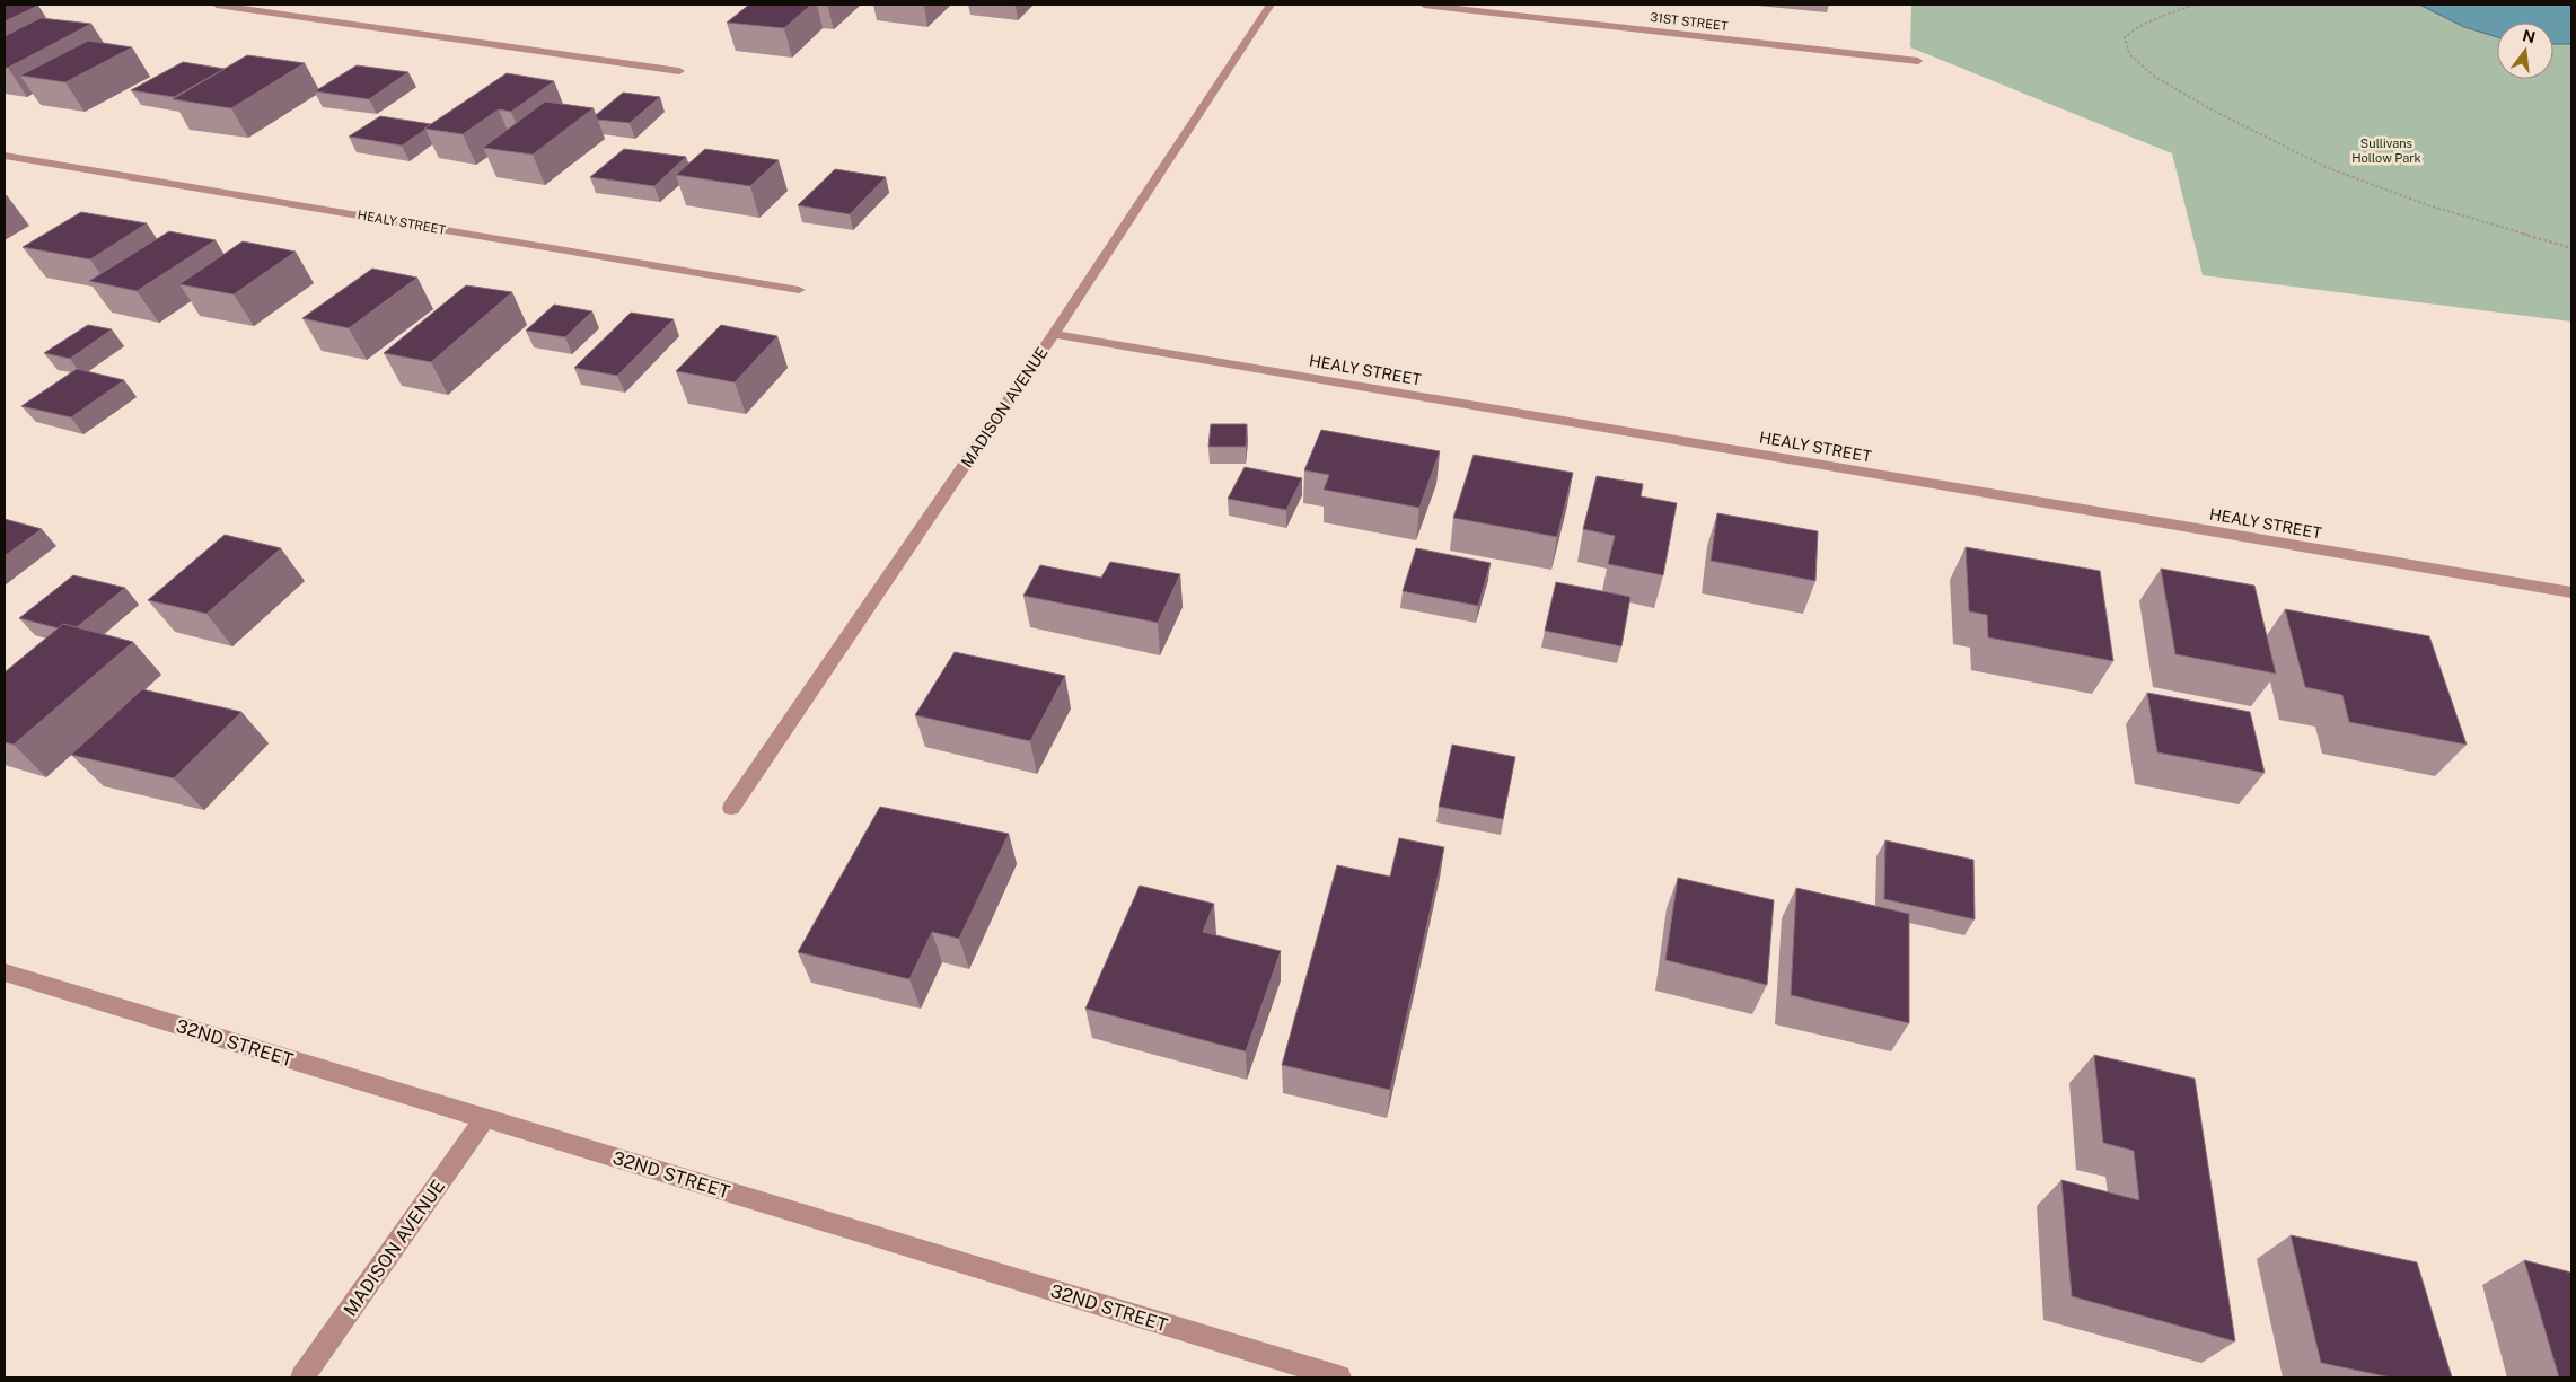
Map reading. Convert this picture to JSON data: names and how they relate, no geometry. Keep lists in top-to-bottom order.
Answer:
{
  "streets": {
    "street": [
      "31ST STREET",
      "HEALY STREET",
      "MADISON AVENUE",
      "32ND STREET"
    ]
  },
  "crossings": [
    ["HEALY STREET", "MADISON AVENUE"],
    ["MADISON AVENUE", "32ND STREET"]
  ],
  "parks": ["Sullivans Hollow Park"],
  "north": "top"
}
